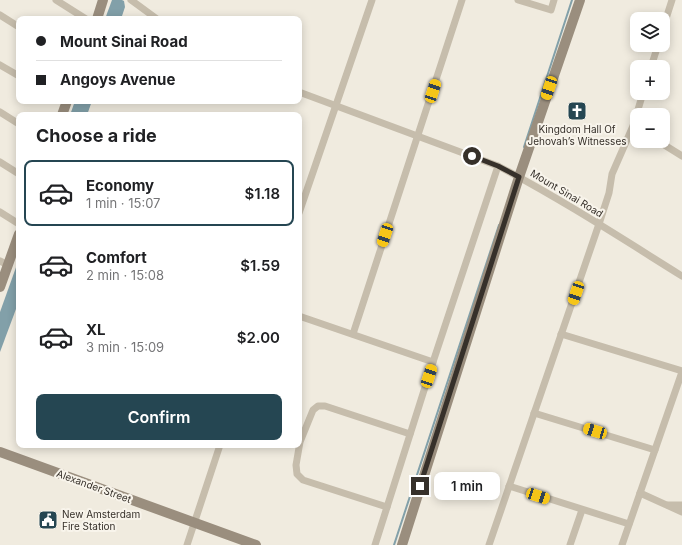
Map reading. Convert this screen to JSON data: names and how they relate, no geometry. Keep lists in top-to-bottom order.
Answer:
{
  "streets": {
    "street": ["Mount Sinai Road", "Alexander Street"]
  },
  "places": {
    "church": ["Kingdom Hall Of Jehovah’s Witnesses"],
    "public building": ["New Amsterdam Fire Station"]
  },
  "page": {
    "map_buttons": ["+", "−"],
    "banner": ["Mount Sinai Road", "Angoys Avenue"],
    "heading": "Choose a ride",
    "list": [
      {
        "name": "Economy",
        "note": "1 min · 15:07",
        "value": "$1.18"
      },
      {
        "name": "Comfort",
        "note": "2 min · 15:08",
        "value": "$1.59"
      },
      {
        "name": "XL",
        "note": "3 min · 15:09",
        "value": "$2.00"
      }
    ],
    "buttons": "Confirm",
    "bubble": "1 min"
  }
}
